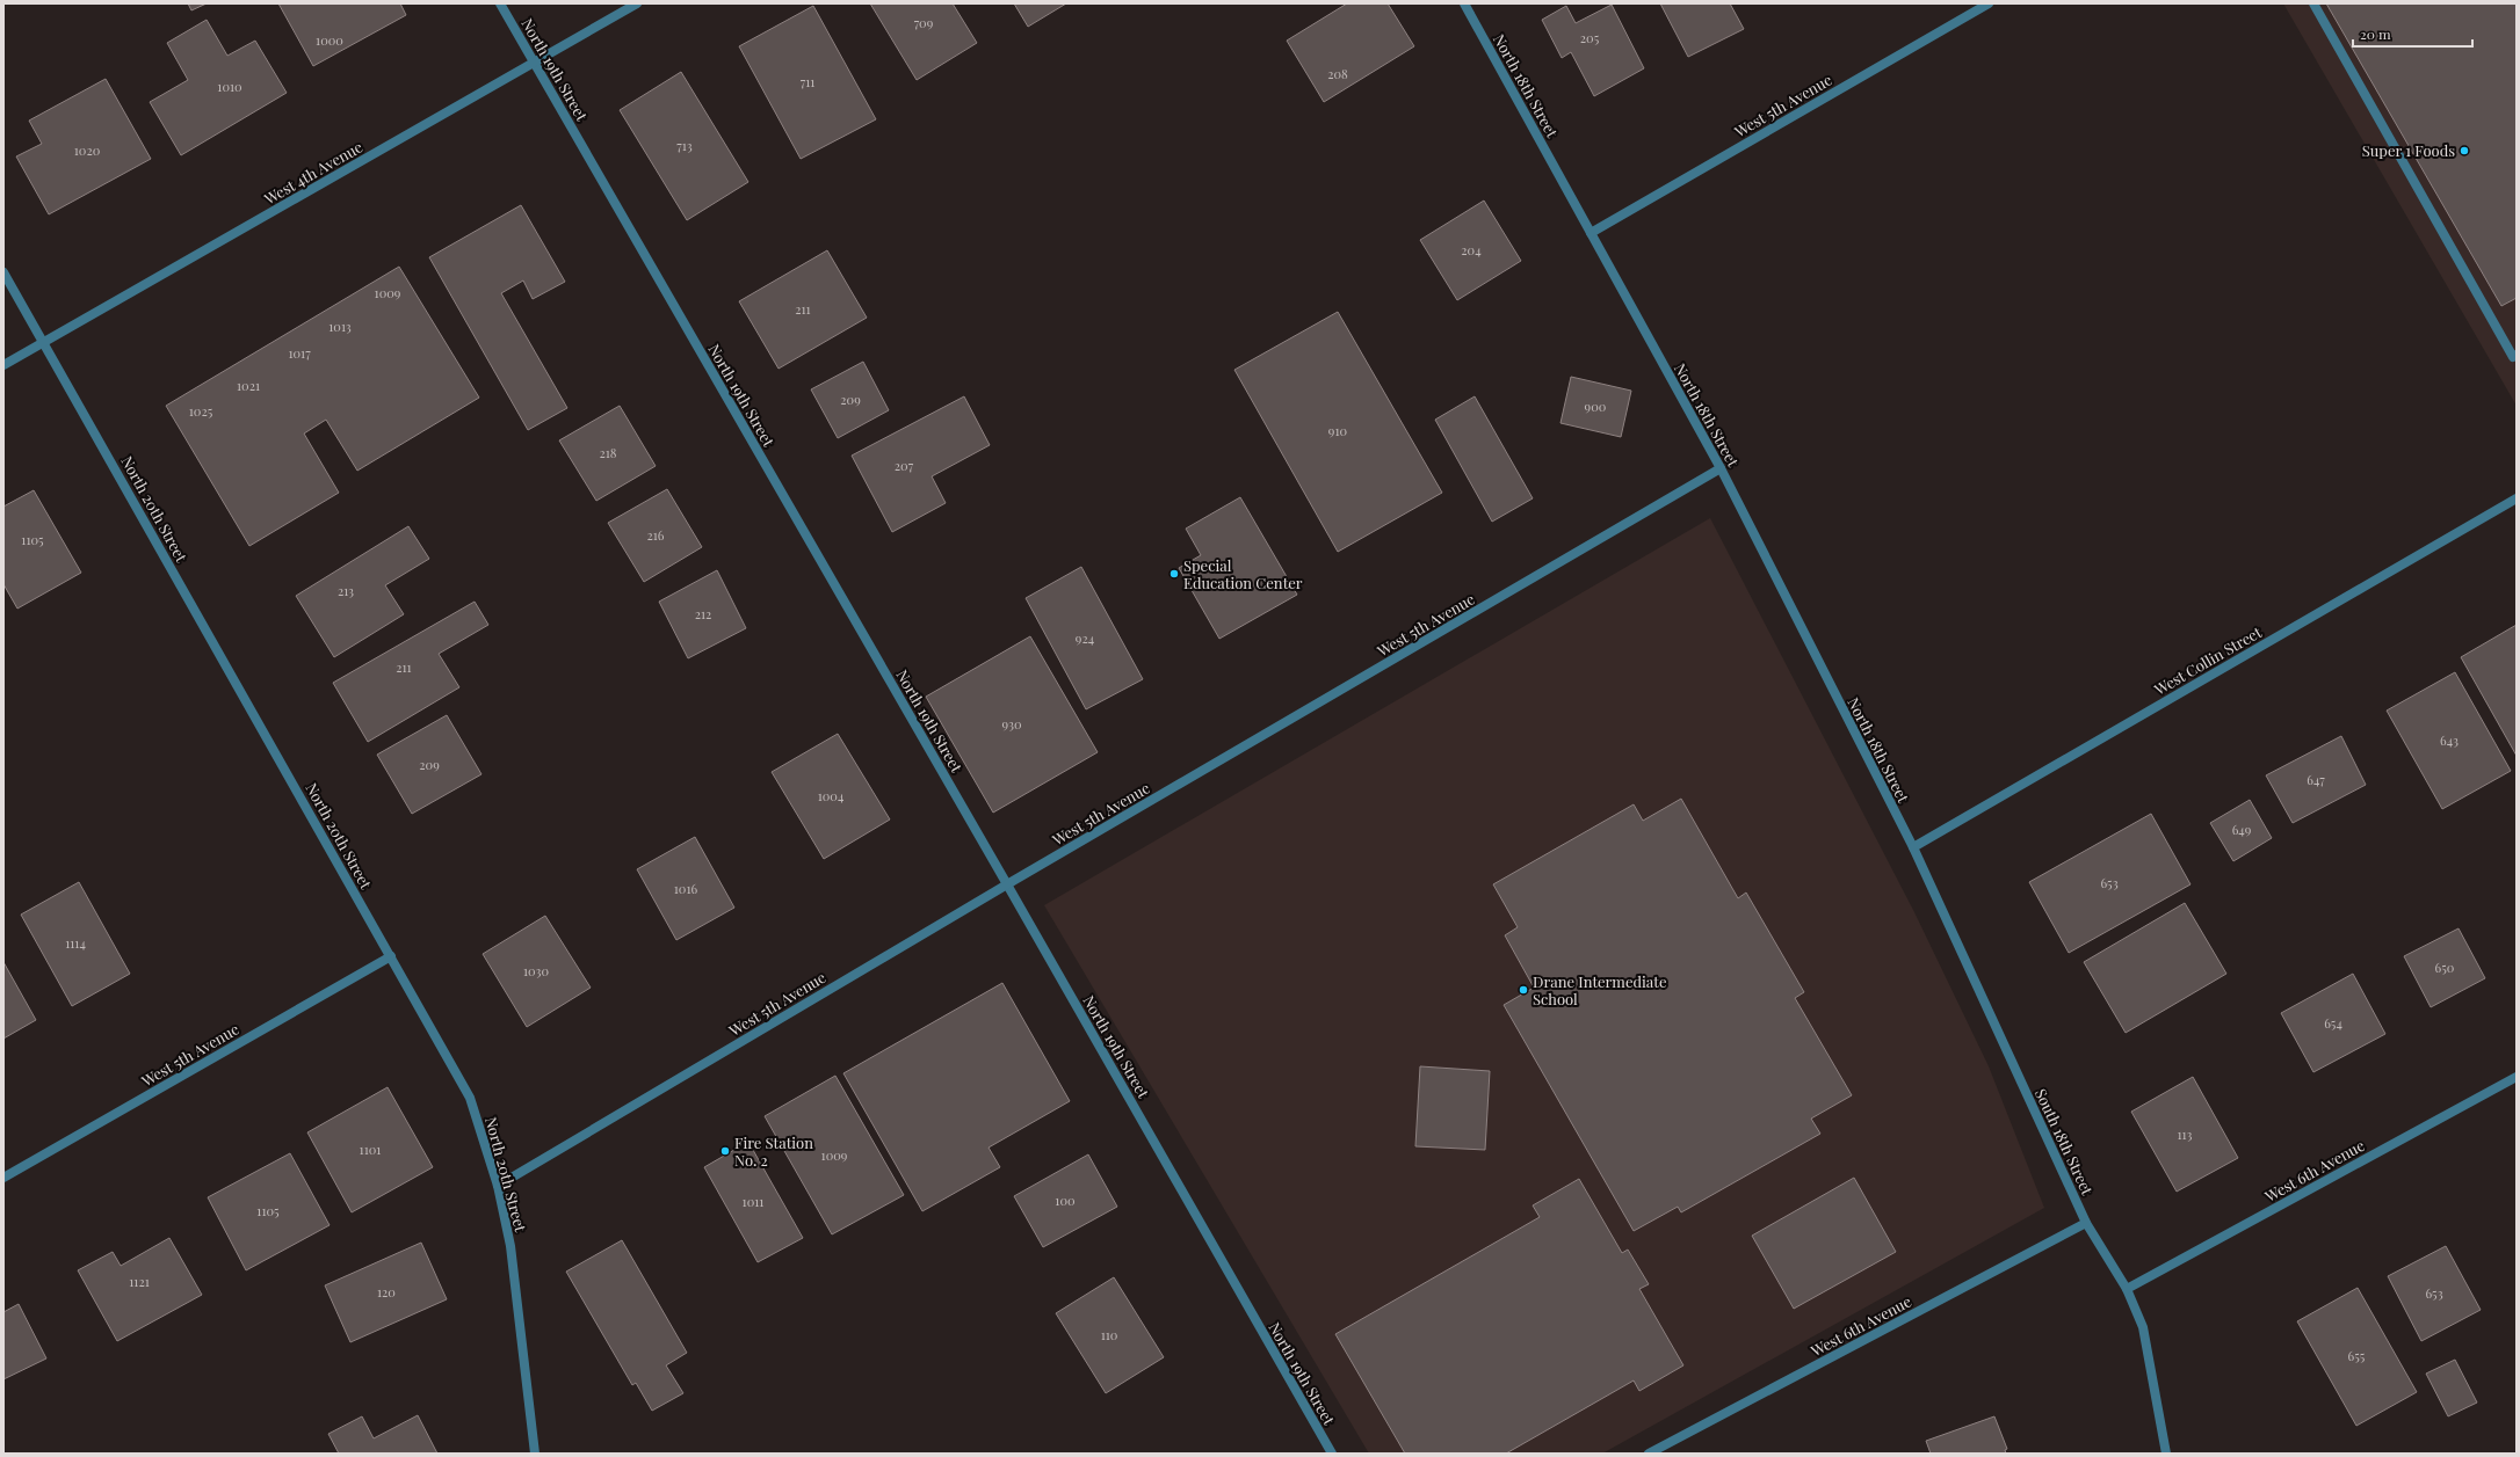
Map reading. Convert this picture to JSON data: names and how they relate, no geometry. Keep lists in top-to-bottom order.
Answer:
{
  "streets": {
    "street": [
      "North 19th Street",
      "North 18th Street",
      "West 5th Avenue",
      "West 4th Avenue",
      "North 20th Street",
      "West Collin Street",
      "South 18th Street",
      "West 6th Avenue"
    ]
  },
  "crossings": [
    ["North 19th Street", "West 5th Avenue"],
    ["North 19th Street", "West 4th Avenue"],
    ["North 18th Street", "West 5th Avenue"],
    ["North 18th Street", "West Collin Street"],
    ["North 18th Street", "South 18th Street"],
    ["West 5th Avenue", "North 20th Street"],
    ["West 4th Avenue", "North 20th Street"],
    ["West Collin Street", "South 18th Street"],
    ["South 18th Street", "West 6th Avenue"]
  ],
  "places": [
    "Super 1 Foods",
    "Special Education Center",
    "Drane Intermediate School",
    "Fire Station No. 2"
  ],
  "house_numbers": [
    "709",
    "205",
    "1000",
    "208",
    "711",
    "1010",
    "713",
    "1020",
    "204",
    "1009",
    "211",
    "1013",
    "1017",
    "1021",
    "209",
    "900",
    "1025",
    "910",
    "218",
    "207",
    "216",
    "1105",
    "213",
    "212",
    "924",
    "211",
    "930",
    "643",
    "209",
    "647",
    "1004",
    "649",
    "653",
    "1016",
    "1114",
    "650",
    "1030",
    "654",
    "113",
    "1101",
    "1009",
    "100",
    "1011",
    "1105",
    "1121",
    "120",
    "653",
    "110",
    "655"
  ],
  "scale_bar": "20 m"
}
